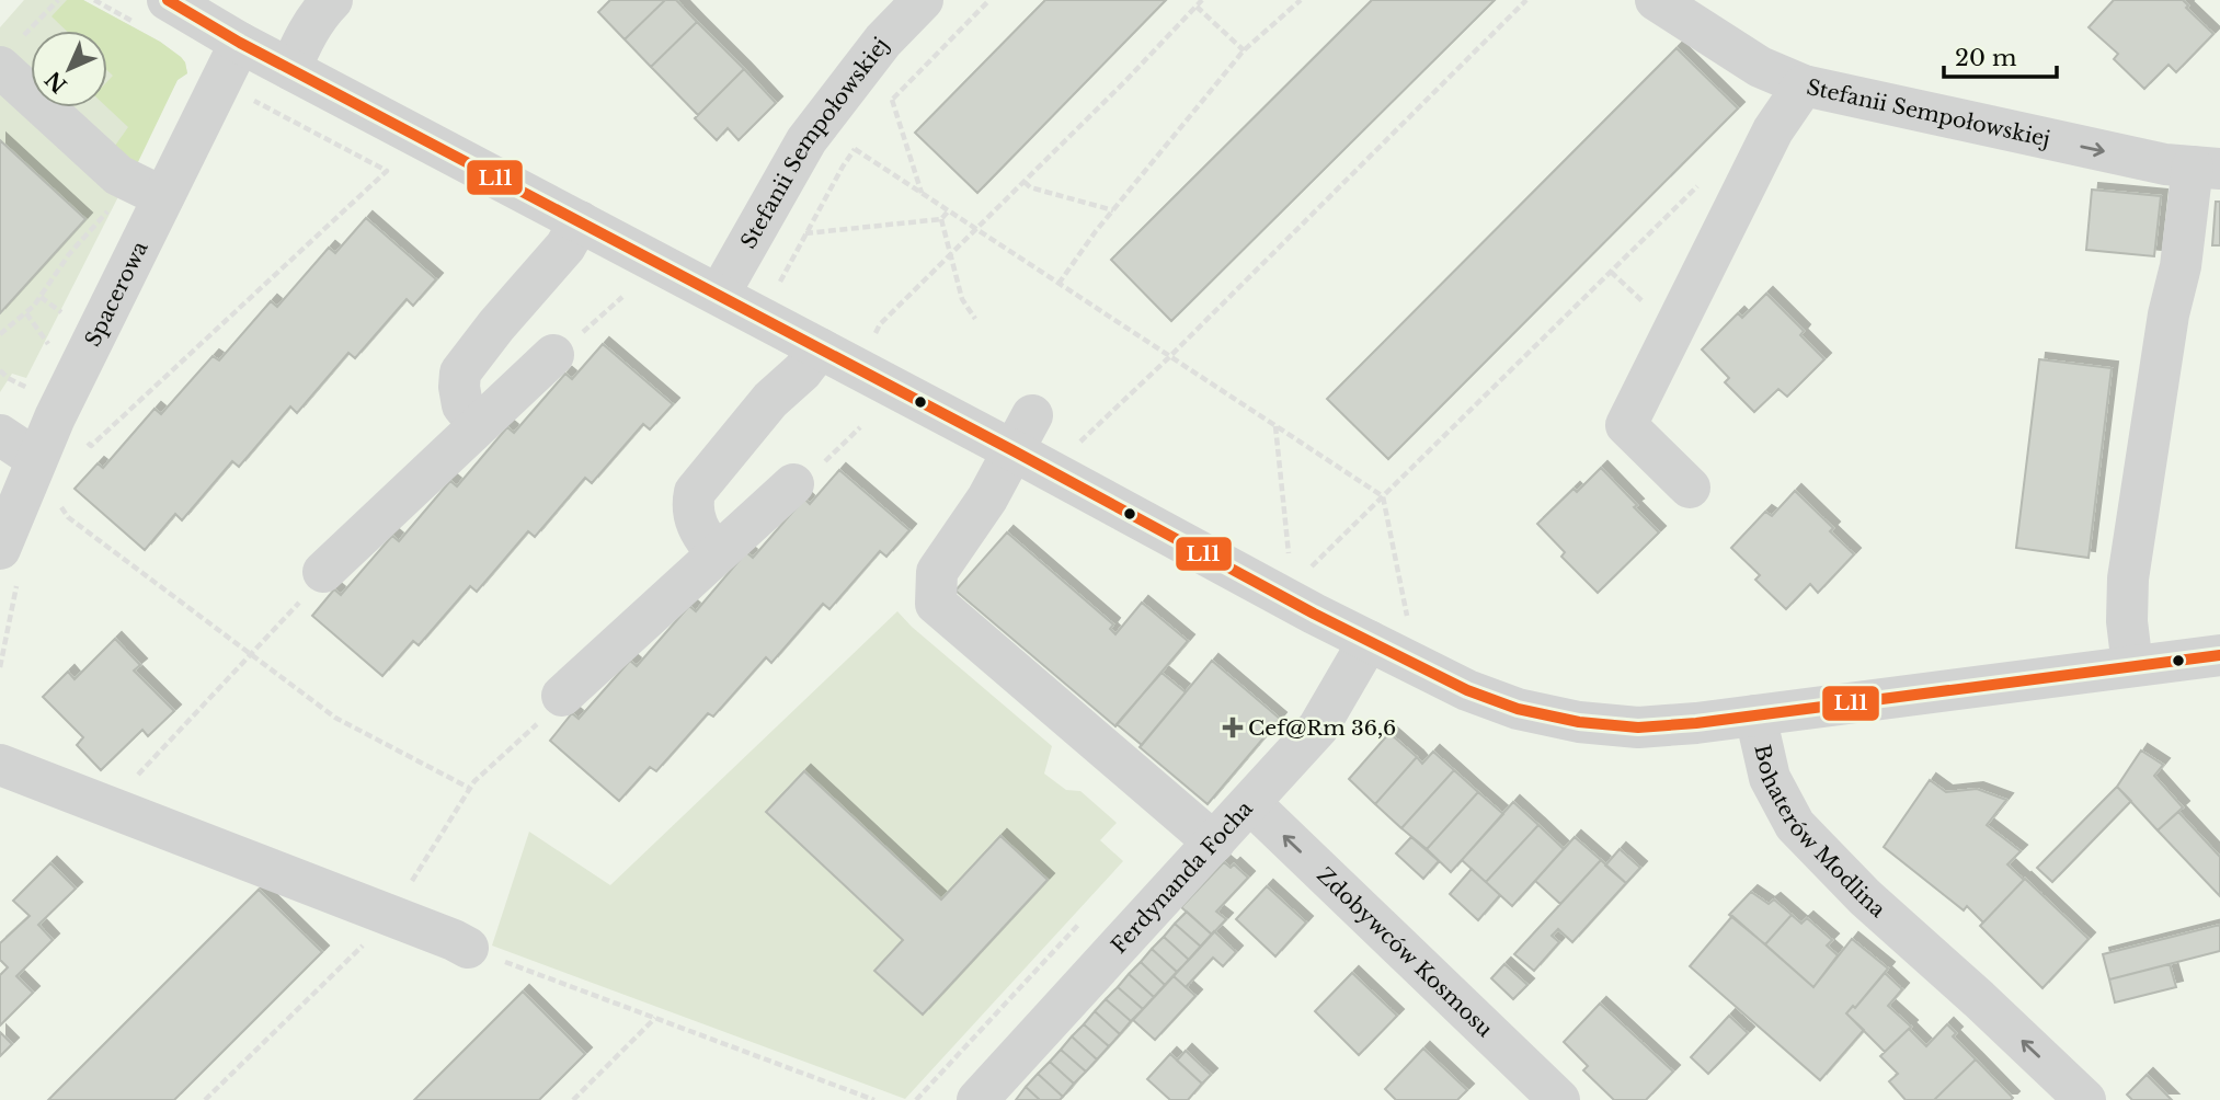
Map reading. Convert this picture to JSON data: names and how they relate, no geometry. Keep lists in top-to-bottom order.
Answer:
{
  "streets": {
    "street": [
      "Stefanii Sempołowskiej",
      "Spacerowa",
      "Bohaterów Modlina",
      "Ferdynanda Focha",
      "Zdobywców Kosmosu"
    ]
  },
  "crossings": [
    ["Stefanii Sempołowskiej", "Bohaterów Modlina"],
    ["Spacerowa", "Bohaterów Modlina"],
    ["Bohaterów Modlina", "Ferdynanda Focha"],
    ["Ferdynanda Focha", "Zdobywców Kosmosu"]
  ],
  "one_way": ["Stefanii Sempołowskiej", "Zdobywców Kosmosu"],
  "places": {
    "health": ["Cef@Rm 36,6"]
  },
  "lines": ["transit line L11"],
  "scale_bar": "20 m",
  "north": "bottom left"
}
